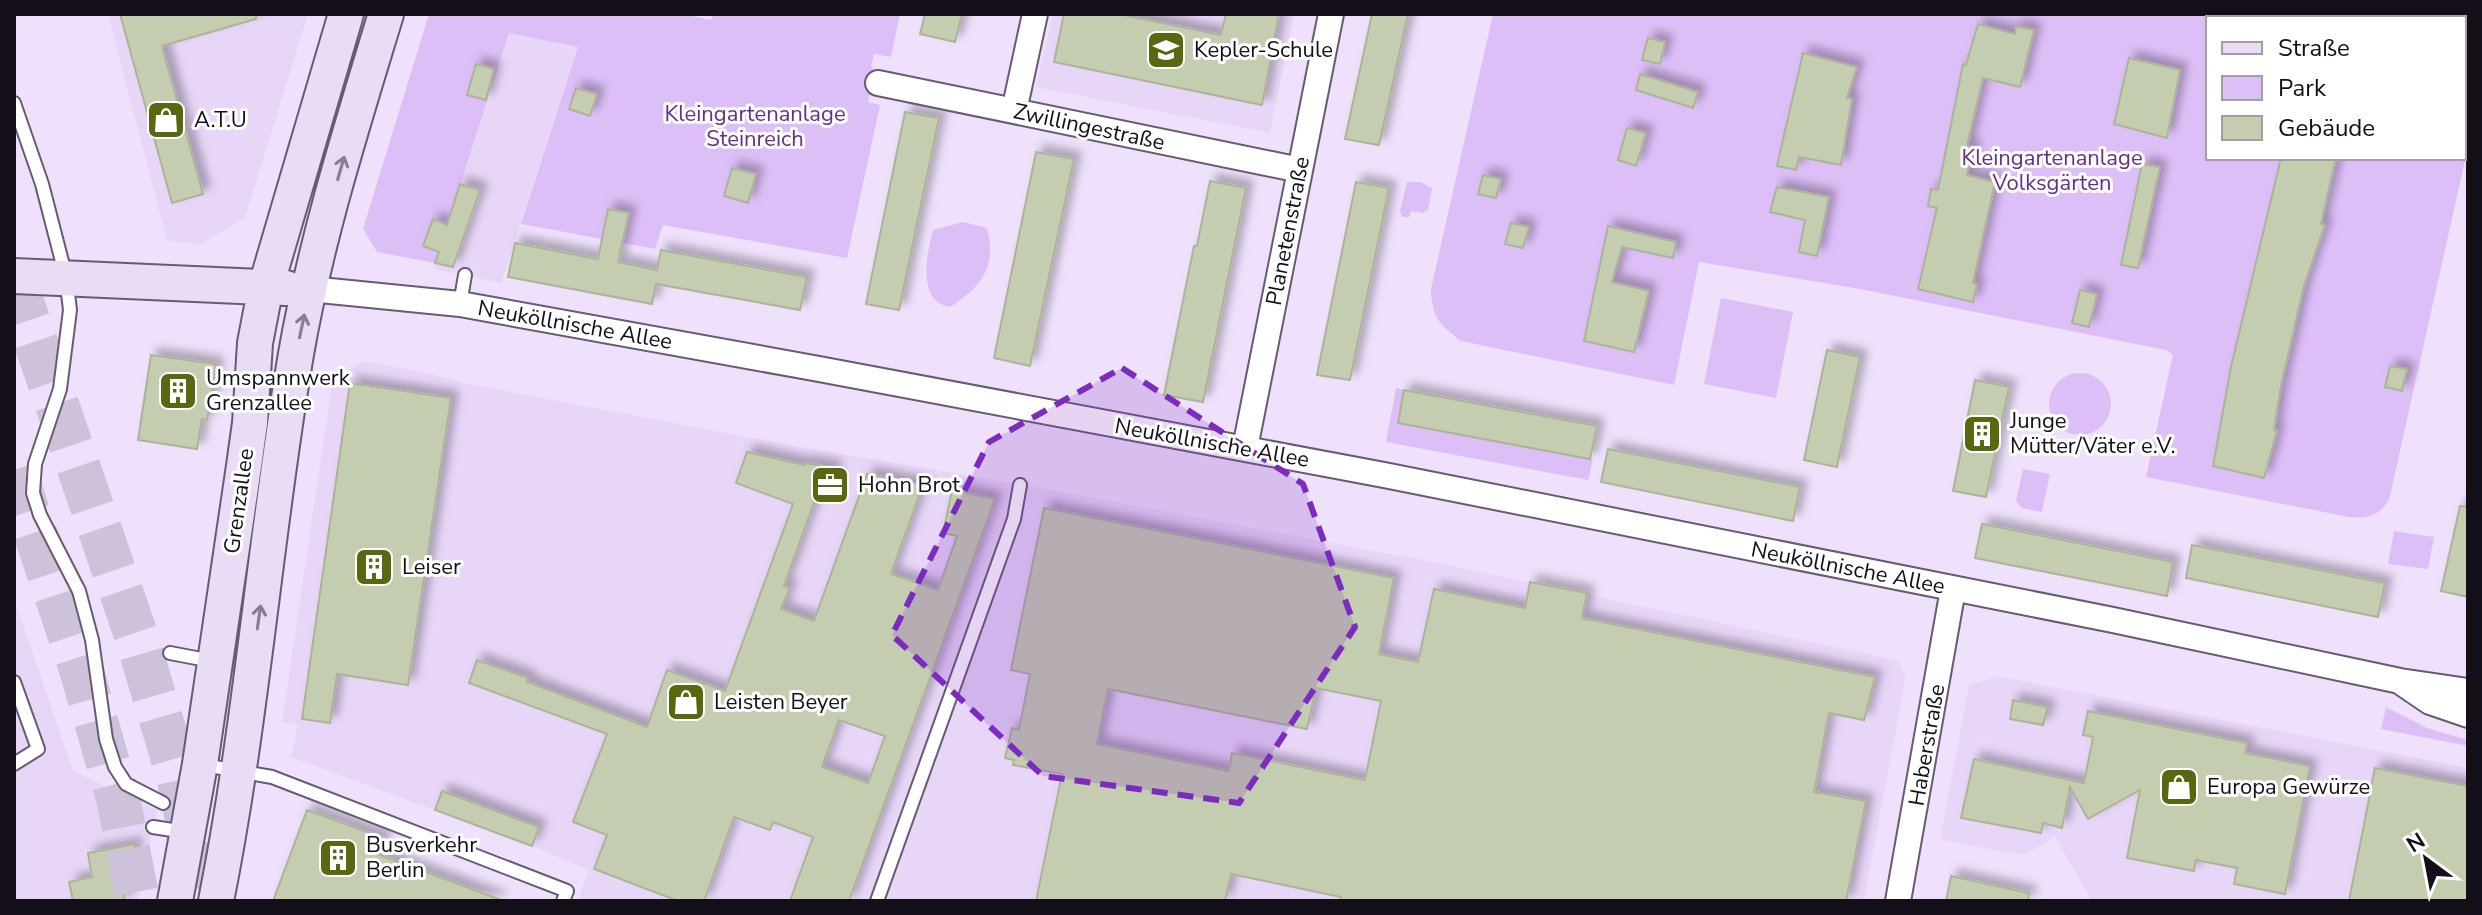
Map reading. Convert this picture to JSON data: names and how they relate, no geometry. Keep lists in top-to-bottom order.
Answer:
{
  "streets": {
    "main road": ["Neuköllnische Allee", "Grenzallee"],
    "street": ["Zwillingestraße", "Planetenstraße", "Haberstraße"]
  },
  "crossings": [
    ["Zwillingestraße", "Planetenstraße"],
    ["Planetenstraße", "Neuköllnische Allee"],
    ["Neuköllnische Allee", "Grenzallee"],
    ["Neuköllnische Allee", "Haberstraße"]
  ],
  "parks": ["Kleingartenanlage Steinreich", "Kleingartenanlage Volksgärten"],
  "places": {
    "school or university": ["Kepler-Schule"],
    "shop": ["A.T.U", "Leisten Beyer", "Europa Gewürze"],
    "building": [
      "Umspannwerk Grenzallee",
      "Junge Mütter/Väter e.V.",
      "Leiser",
      "Busverkehr Berlin"
    ],
    "office": ["Hohn Brot"]
  },
  "legend": ["Straße", "Park", "Gebäude"],
  "north": "top left"
}
